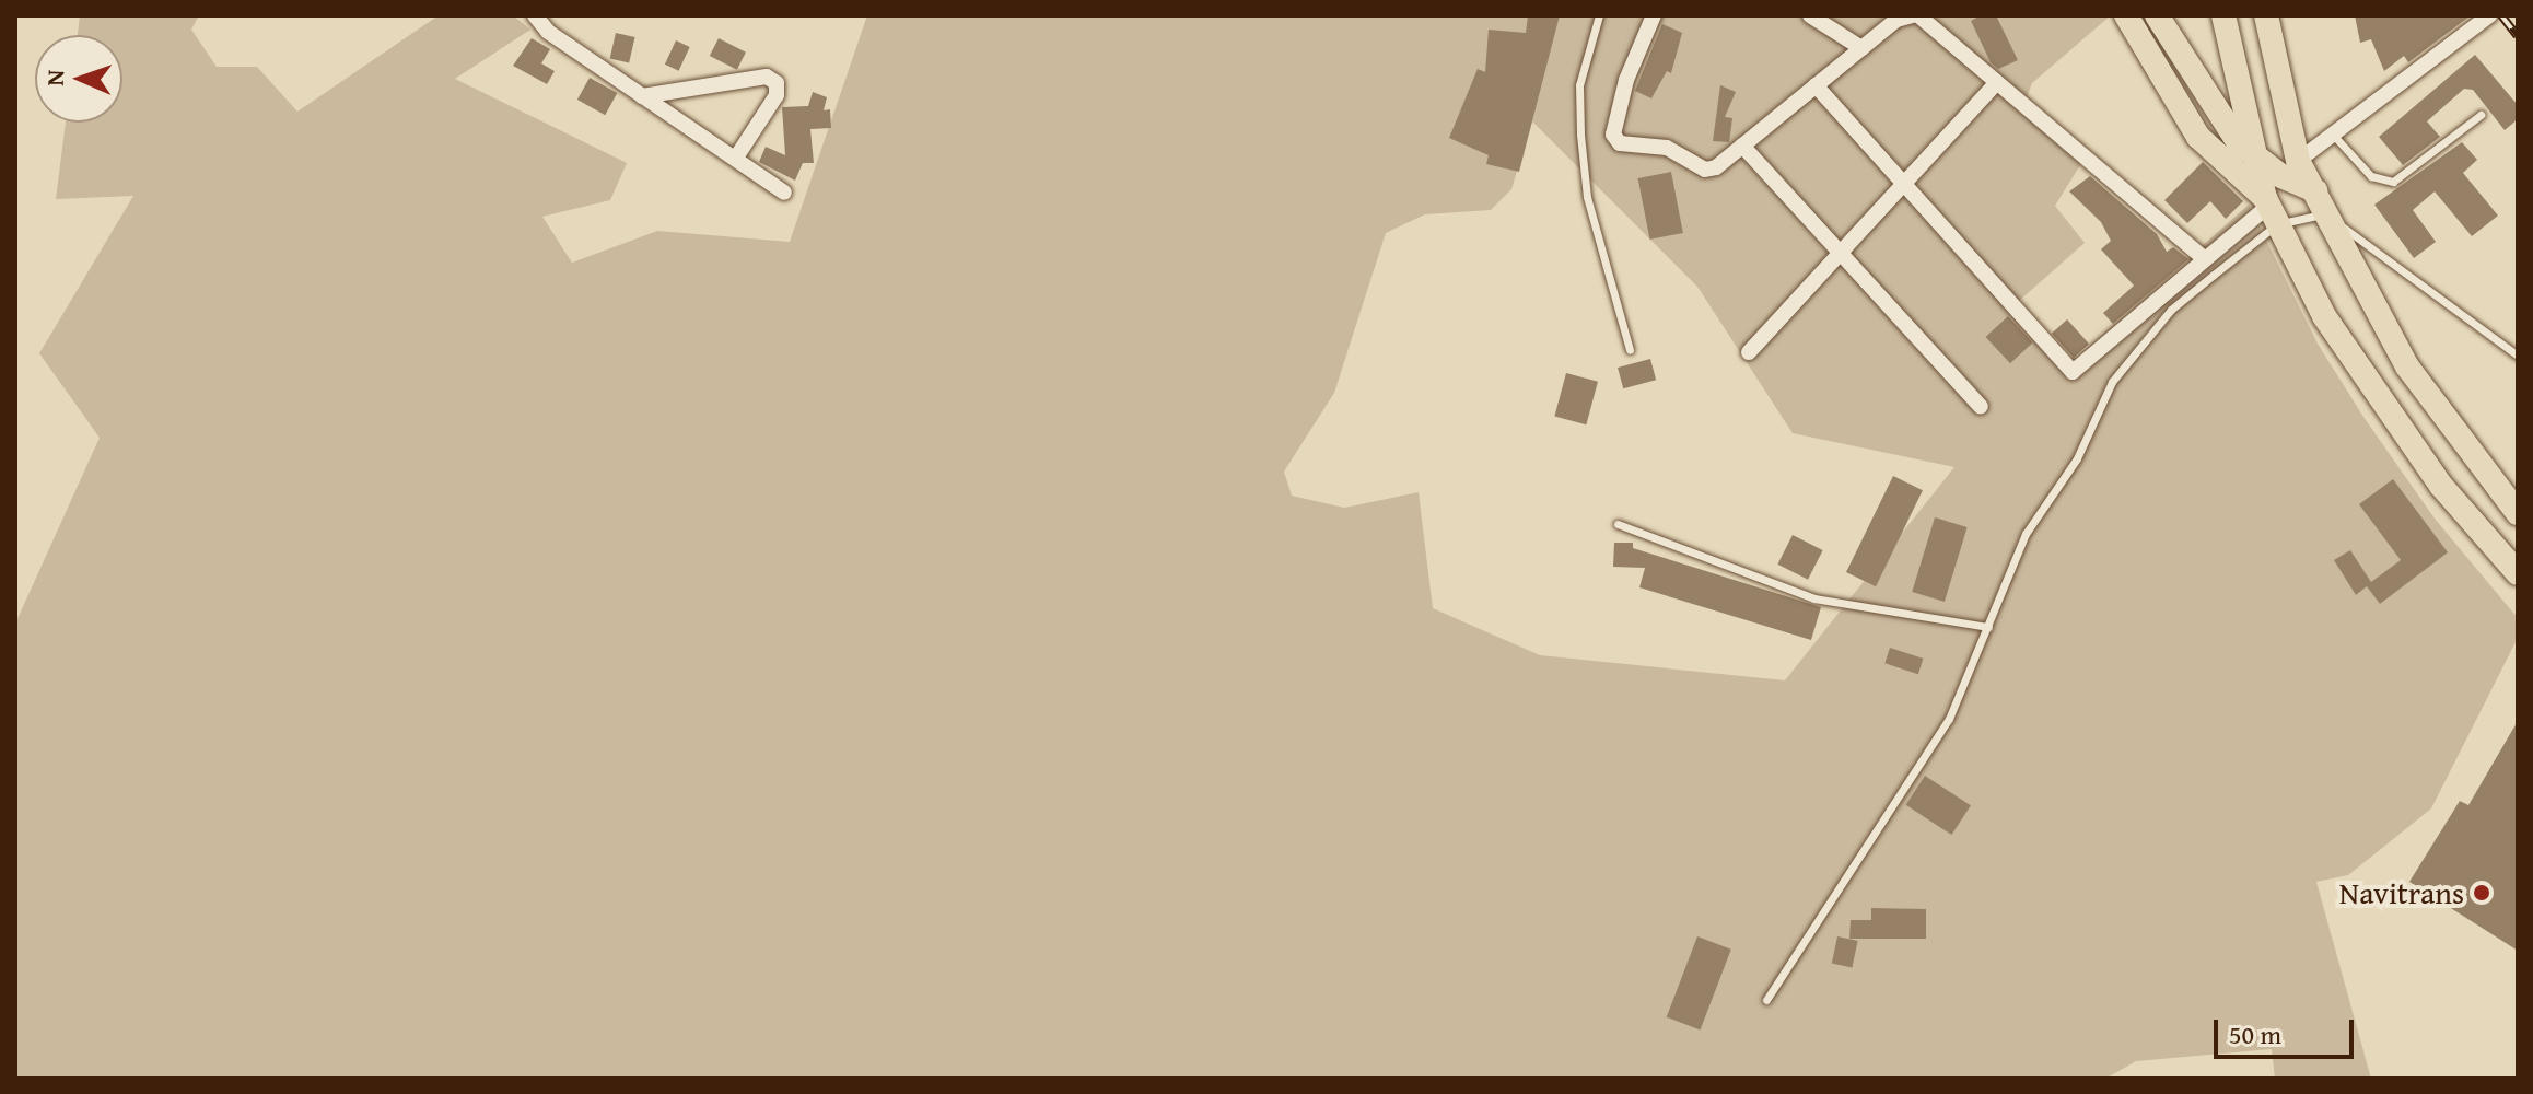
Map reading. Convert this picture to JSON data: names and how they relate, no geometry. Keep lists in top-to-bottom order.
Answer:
{
  "places": ["Navitrans"],
  "scale_bar": "50 m",
  "north": "left"
}
